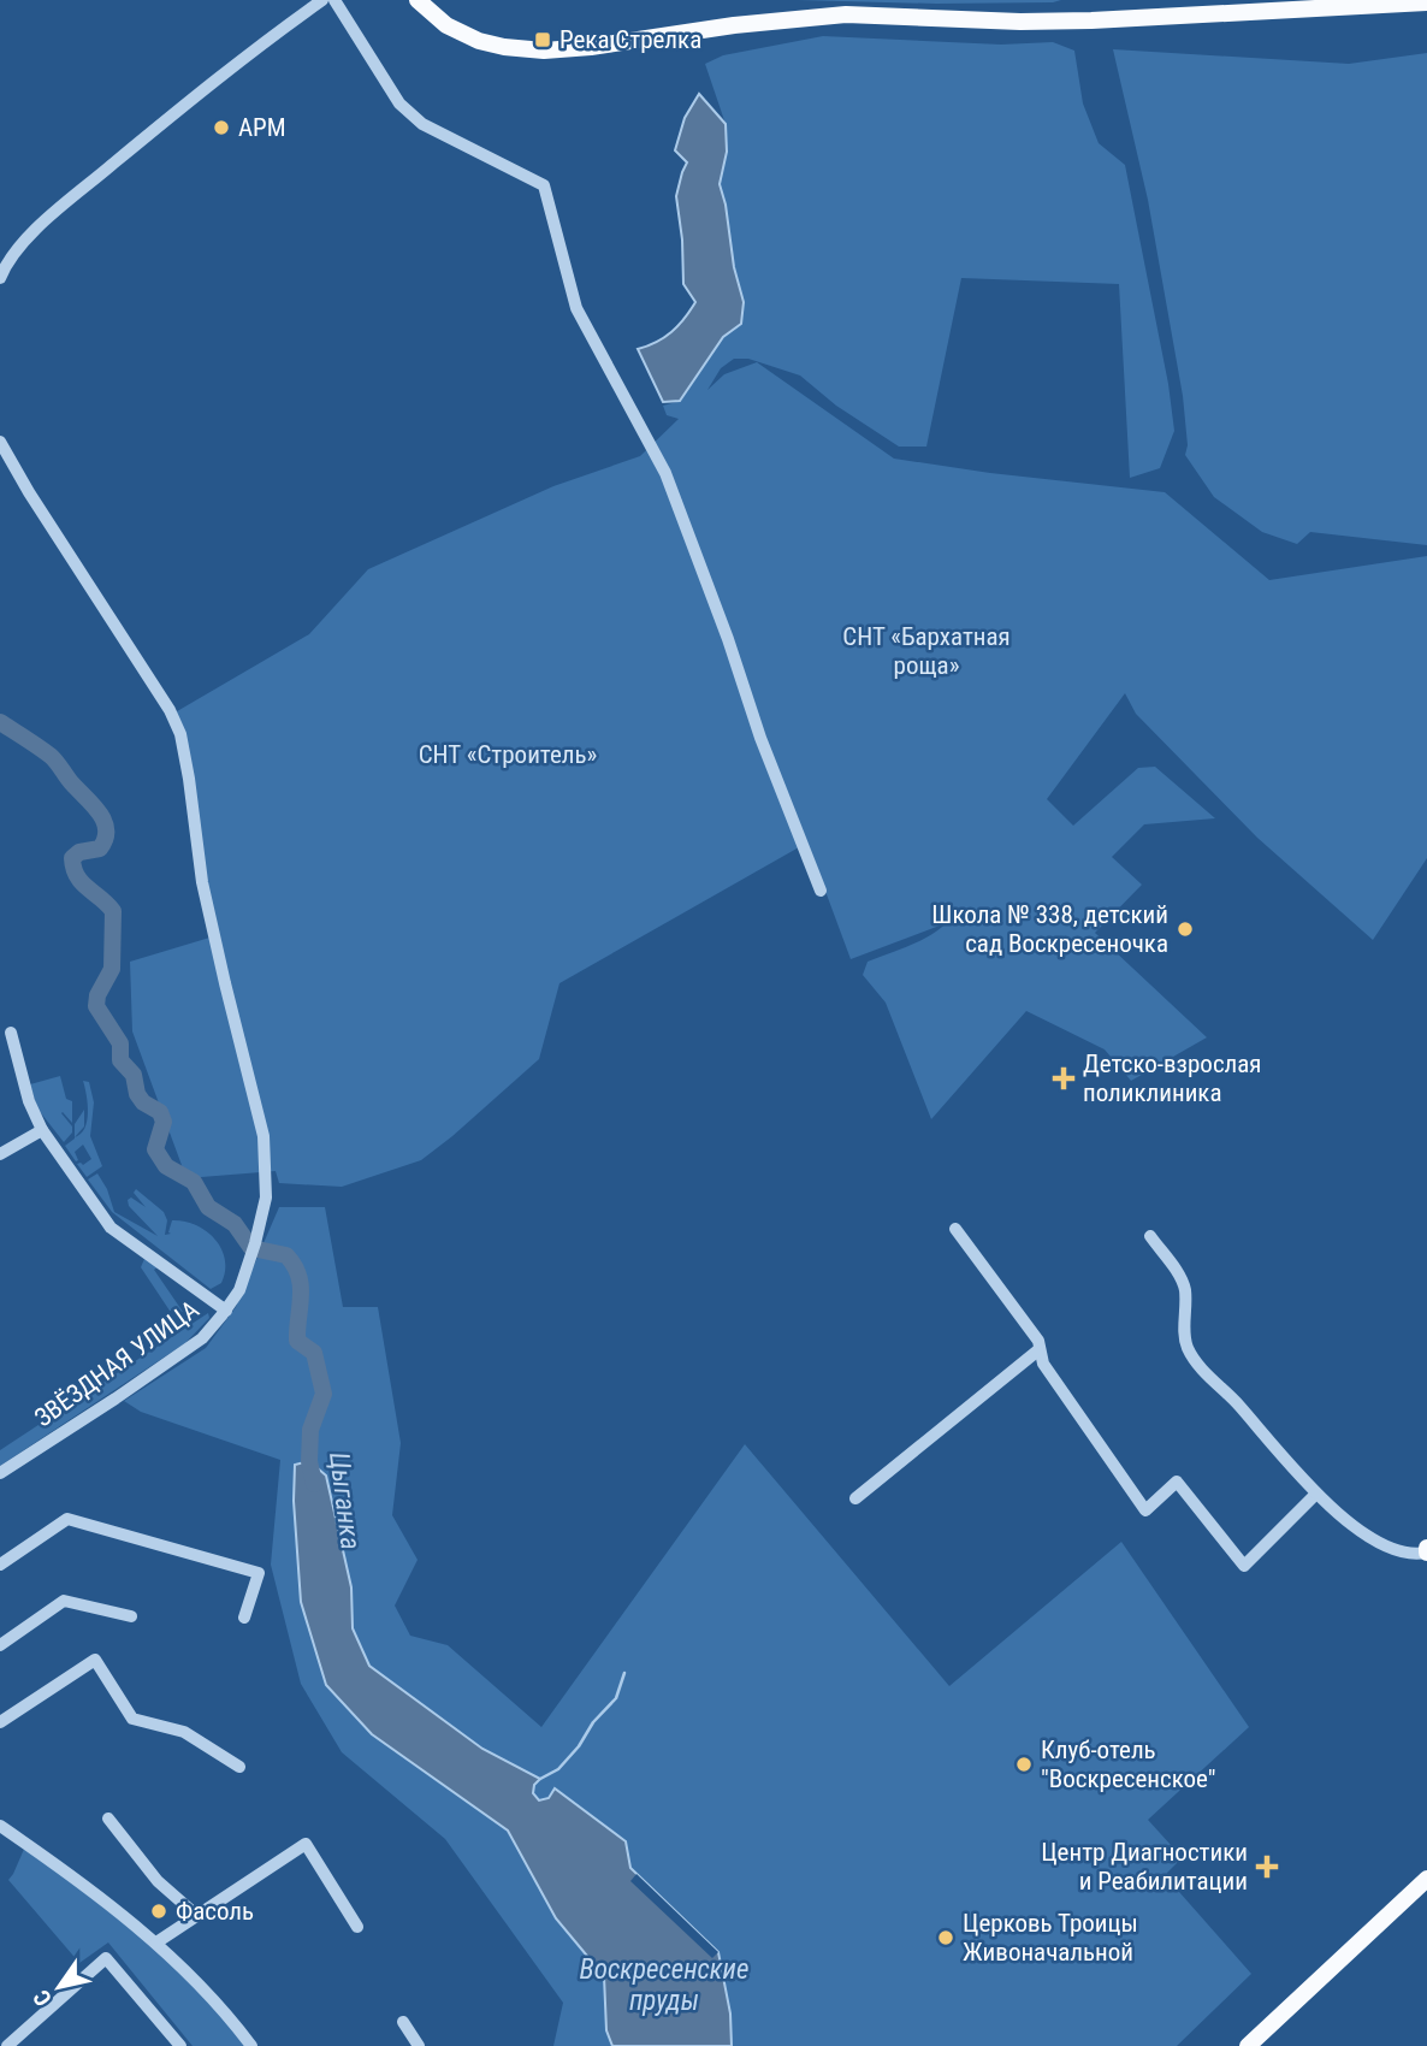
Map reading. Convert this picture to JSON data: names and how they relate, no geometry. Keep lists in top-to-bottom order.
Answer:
{
  "streets": {
    "street": ["ЗВЁЗДНАЯ УЛИЦА"]
  },
  "water": ["Цыганка", "Воскресенские пруды"],
  "parks": ["СНТ «Бархатная роща»", "СНТ «Строитель»"],
  "places": {
    "transit": ["Река Стрелка"],
    "other": [
      "АРМ",
      "Школа № 338, детский сад Воскресеночка",
      "Клуб-отель \"Воскресенское\"",
      "Фасоль",
      "Церковь Троицы Живоначальной"
    ],
    "health": ["Детско-взрослая поликлиника", "Центр Диагностики и Реабилитации"]
  },
  "north": "bottom left"
}
